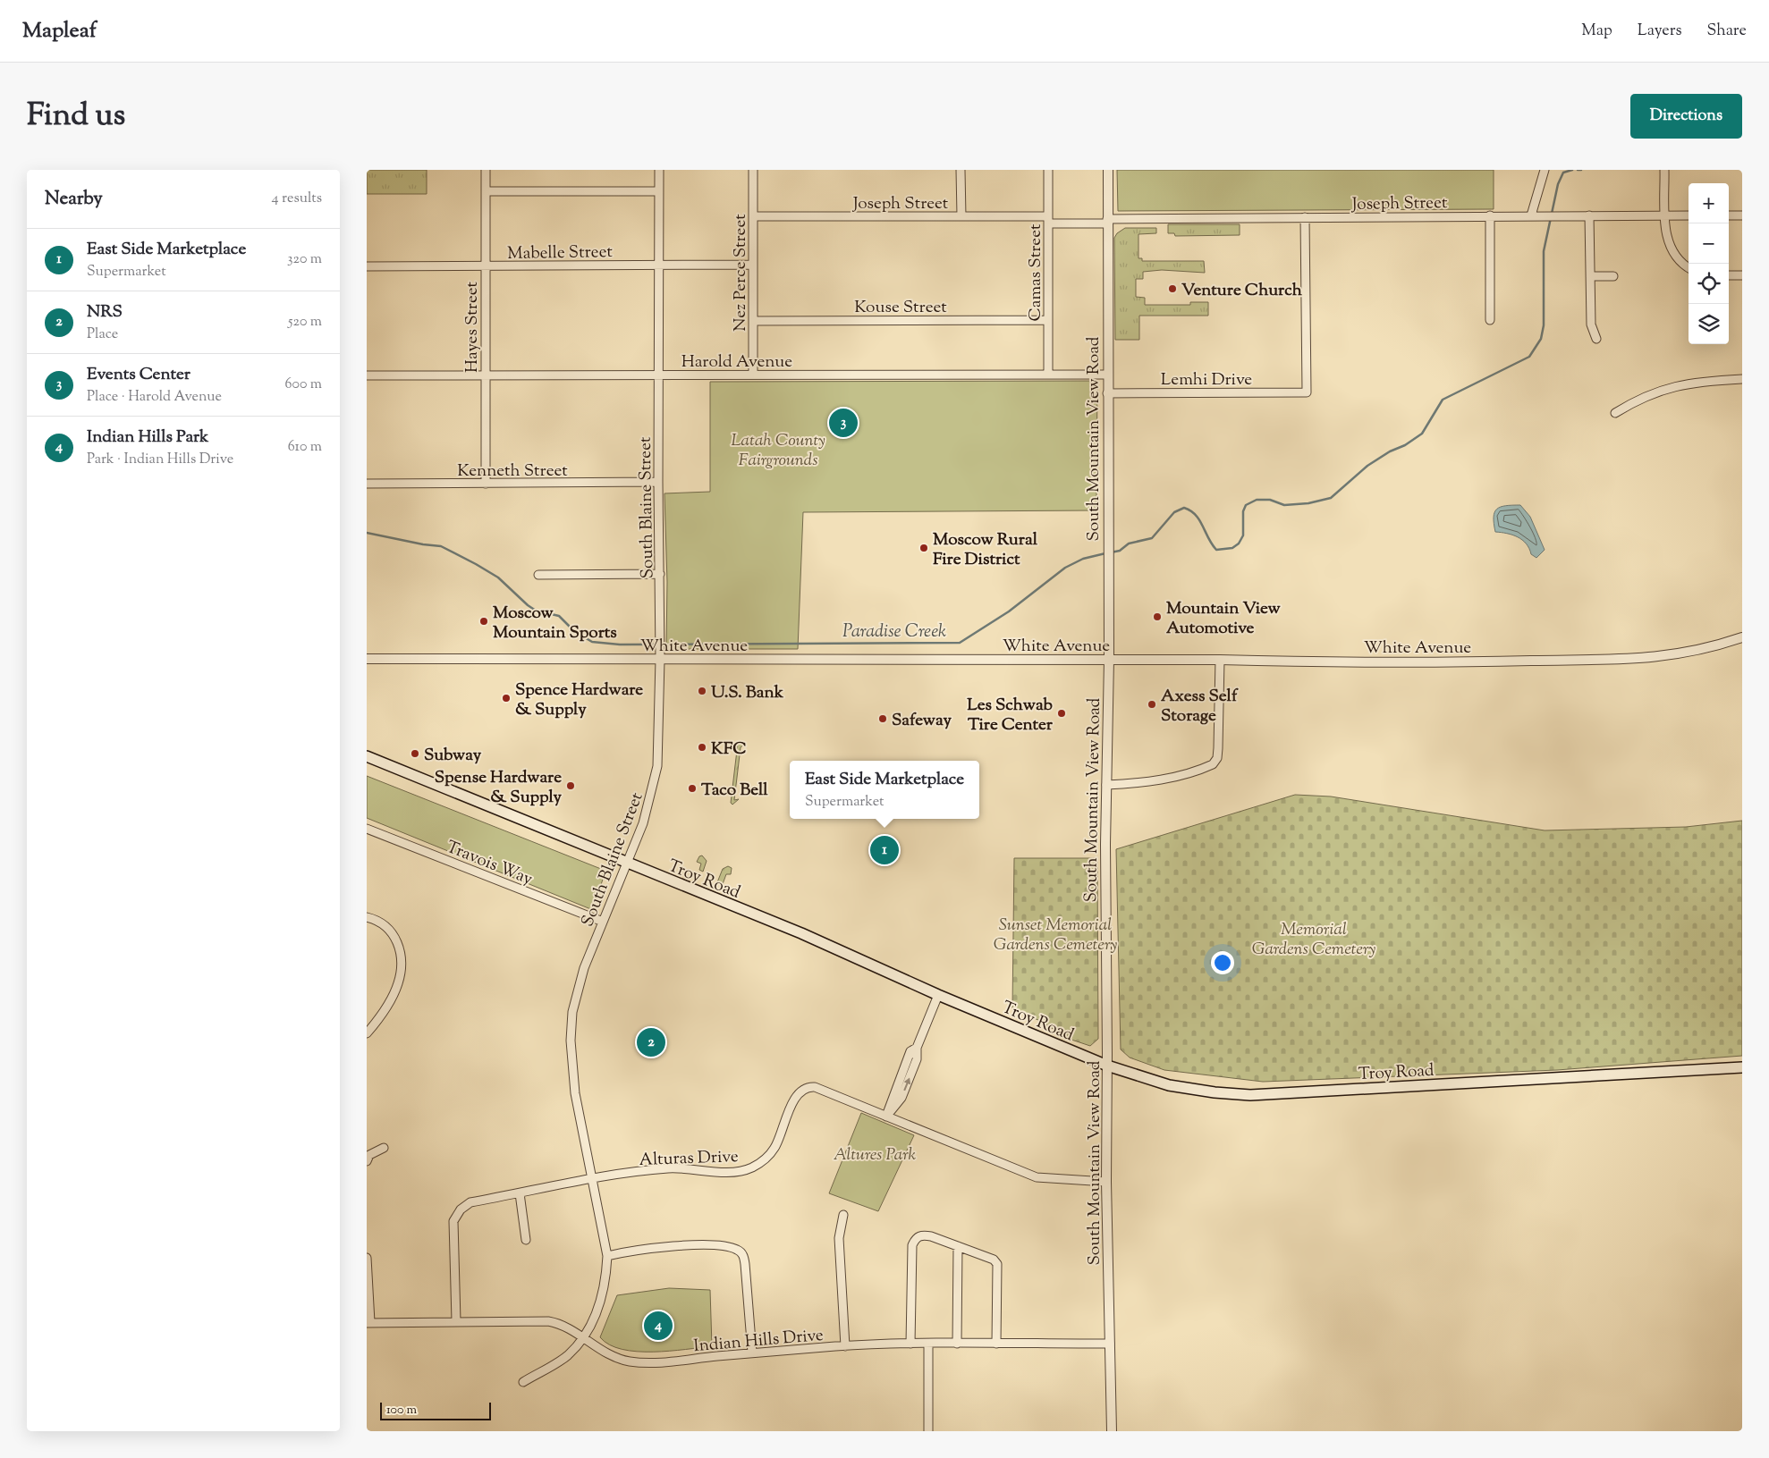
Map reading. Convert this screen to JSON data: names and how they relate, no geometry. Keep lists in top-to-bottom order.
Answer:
{
  "streets": {
    "main road": ["Troy Road"],
    "street": [
      "Joseph Street",
      "Mabelle Street",
      "Nez Perce Street",
      "Camas Street",
      "Kouse Street",
      "Hayes Street",
      "Harold Avenue",
      "Lemhi Drive",
      "South Mountain View Road",
      "Kenneth Street",
      "South Blaine Street",
      "White Avenue",
      "Travois Way",
      "Alturas Drive",
      "Indian Hills Drive"
    ]
  },
  "crossings": [
    ["Joseph Street", "Nez Perce Street"],
    ["Joseph Street", "Camas Street"],
    ["Joseph Street", "Lemhi Drive"],
    ["Joseph Street", "South Mountain View Road"],
    ["Mabelle Street", "Nez Perce Street"],
    ["Mabelle Street", "Hayes Street"],
    ["Mabelle Street", "South Blaine Street"],
    ["Nez Perce Street", "Kouse Street"],
    ["Nez Perce Street", "Harold Avenue"],
    ["Camas Street", "Kouse Street"],
    ["Camas Street", "Harold Avenue"],
    ["Hayes Street", "Harold Avenue"],
    ["Hayes Street", "Kenneth Street"],
    ["Harold Avenue", "South Mountain View Road"],
    ["Harold Avenue", "South Blaine Street"],
    ["Lemhi Drive", "South Mountain View Road"],
    ["South Mountain View Road", "White Avenue"],
    ["South Mountain View Road", "Troy Road"],
    ["South Mountain View Road", "Alturas Drive"],
    ["South Mountain View Road", "Indian Hills Drive"],
    ["Kenneth Street", "South Blaine Street"],
    ["South Blaine Street", "White Avenue"],
    ["South Blaine Street", "Travois Way"],
    ["South Blaine Street", "Troy Road"],
    ["South Blaine Street", "Alturas Drive"],
    ["South Blaine Street", "Indian Hills Drive"],
    ["Alturas Drive", "Indian Hills Drive"]
  ],
  "water": ["Paradise Creek"],
  "parks": [
    "Latah County Fairgrounds",
    "Sunset Memorial Gardens Cemetery",
    "Memorial Gardens Cemetery",
    "Altures Park"
  ],
  "places": [
    "Venture Church",
    "Moscow Rural Fire District",
    "Mountain View Automotive",
    "Moscow Mountain Sports",
    "U.S. Bank",
    "Spence Hardware & Supply",
    "Axess Self Storage",
    "Les Schwab Tire Center",
    "Safeway",
    "KFC",
    "Subway",
    "Spense Hardware & Supply",
    "Taco Bell"
  ],
  "scale_bar": "100 m",
  "page": {
    "header": "Mapleaf",
    "nav": ["Map", "Layers", "Share"],
    "title": "Find us",
    "buttons": "Directions",
    "heading": ["Nearby", "4 results"],
    "map_buttons": ["+", "−"],
    "list": [
      {
        "mark": "1",
        "name": "East Side Marketplace",
        "note": "Supermarket",
        "value": "320 m"
      },
      {
        "mark": "2",
        "name": "NRS",
        "note": "Place",
        "value": "520 m"
      },
      {
        "mark": "3",
        "name": "Events Center",
        "note": "Place · Harold Avenue",
        "value": "600 m"
      },
      {
        "mark": "4",
        "name": "Indian Hills Park",
        "note": "Park · Indian Hills Drive",
        "value": "610 m"
      }
    ],
    "pins": [
      "3",
      "1",
      "2",
      "4"
    ],
    "popup": ["East Side Marketplace", "Supermarket"],
    "scale": "100 m"
  }
}
